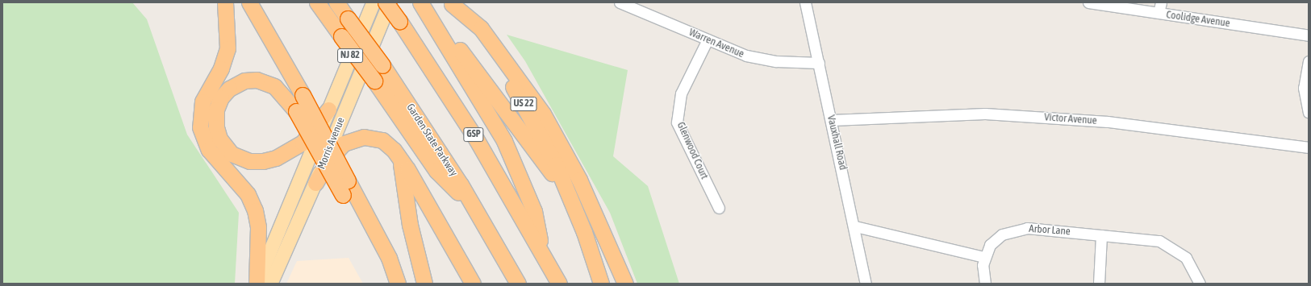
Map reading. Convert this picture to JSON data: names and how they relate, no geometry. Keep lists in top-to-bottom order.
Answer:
{
  "streets": {
    "highway": ["US 22", "GSP", "Garden State Parkway"],
    "main road": ["NJ 82", "Morris Avenue"],
    "street": [
      "Coolidge Avenue",
      "Warren Avenue",
      "Victor Avenue",
      "Vauxhall Road",
      "Glenwood Court",
      "Arbor Lane"
    ]
  },
  "crossings": [
    ["Warren Avenue", "Vauxhall Road"],
    ["Warren Avenue", "Glenwood Court"],
    ["Victor Avenue", "Vauxhall Road"]
  ]
}
